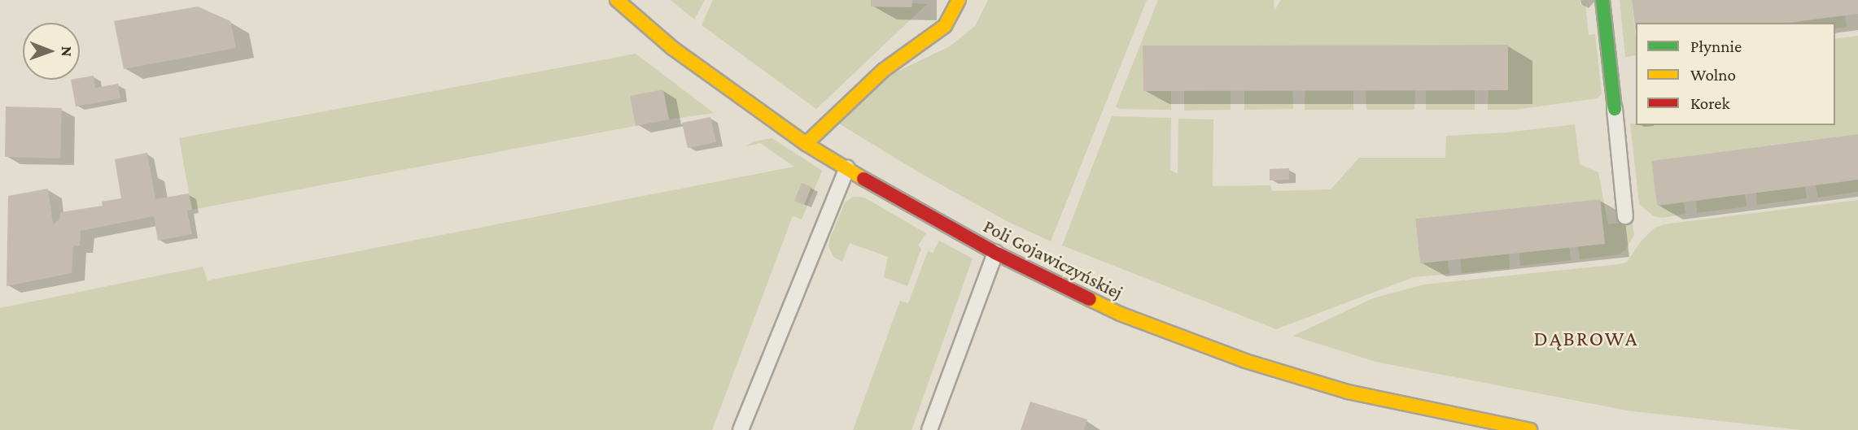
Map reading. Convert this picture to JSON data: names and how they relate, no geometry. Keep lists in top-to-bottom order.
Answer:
{
  "streets": {
    "street": ["Poli Gojawiczyńskiej"]
  },
  "districts": ["DĄBROWA"],
  "legend": ["Płynnie", "Wolno", "Korek"],
  "north": "right"
}
